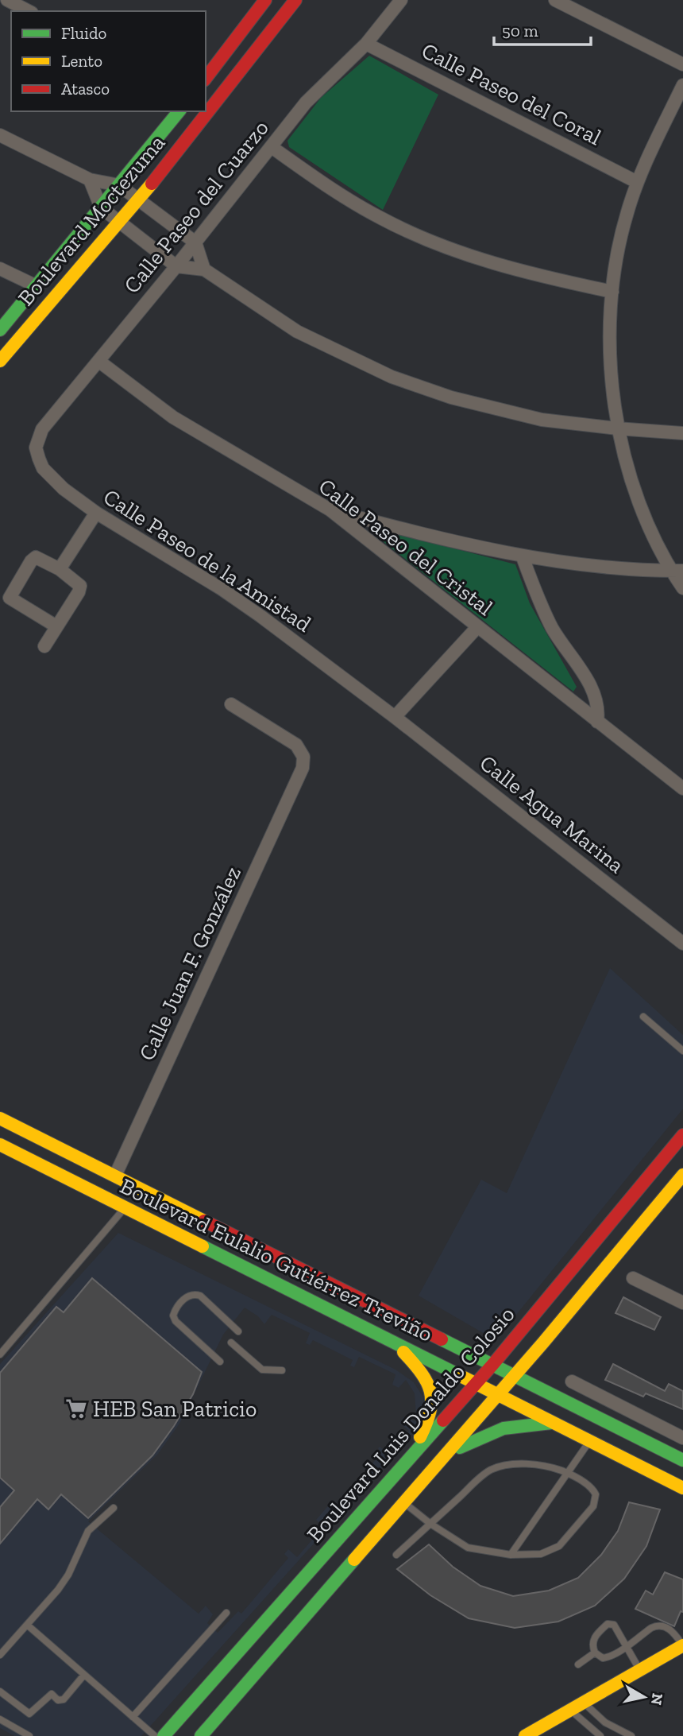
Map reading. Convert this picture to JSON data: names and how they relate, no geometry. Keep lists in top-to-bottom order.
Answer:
{
  "streets": {
    "main road": ["Boulevard Moctezuma", "Boulevard Eulalio Gutiérrez Treviño", "Boulevard Luis Donaldo Colosio"],
    "street": [
      "Calle Paseo del Coral",
      "Calle Paseo del Cuarzo",
      "Calle Paseo del Cristal",
      "Calle Paseo de la Amistad",
      "Calle Agua Marina",
      "Calle Juan F. González"
    ]
  },
  "crossings": [
    ["Calle Paseo del Coral", "Calle Paseo del Cuarzo"],
    ["Calle Paseo del Cuarzo", "Calle Paseo del Cristal"],
    ["Calle Paseo del Cuarzo", "Calle Paseo de la Amistad"],
    ["Calle Paseo de la Amistad", "Calle Agua Marina"],
    ["Calle Juan F. González", "Boulevard Eulalio Gutiérrez Treviño"],
    ["Boulevard Eulalio Gutiérrez Treviño", "Boulevard Luis Donaldo Colosio"]
  ],
  "places": {
    "supermarket": ["HEB San Patricio"]
  },
  "legend": ["Fluido", "Lento", "Atasco"],
  "scale_bar": "50 m",
  "north": "right"
}
